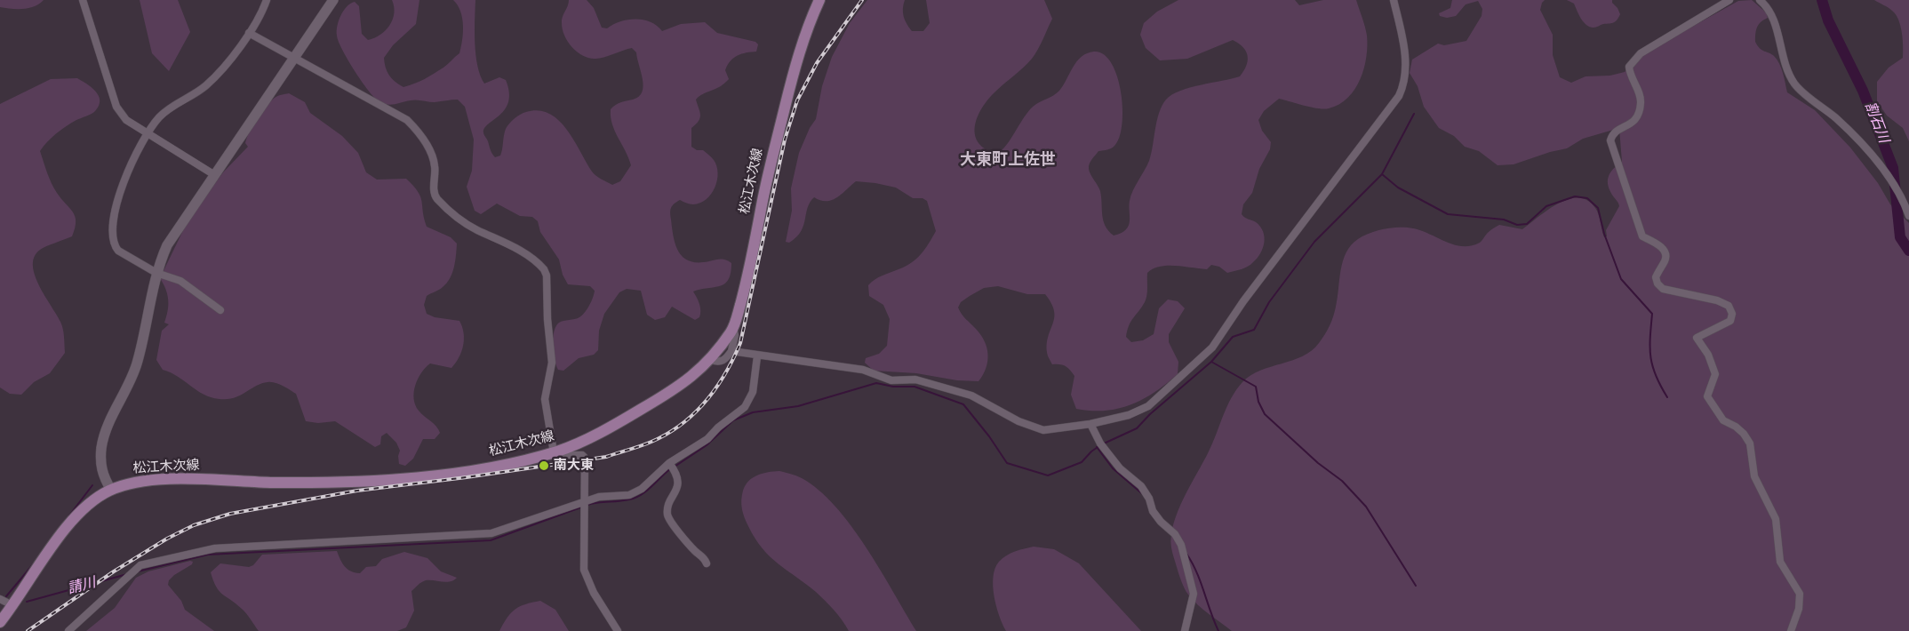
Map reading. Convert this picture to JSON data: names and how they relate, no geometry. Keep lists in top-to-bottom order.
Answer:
{
  "streets": {
    "main road": ["松江木次線"]
  },
  "districts": ["大東町上佐世"],
  "water": ["割石川", "請川"],
  "places": ["南大東"]
}
